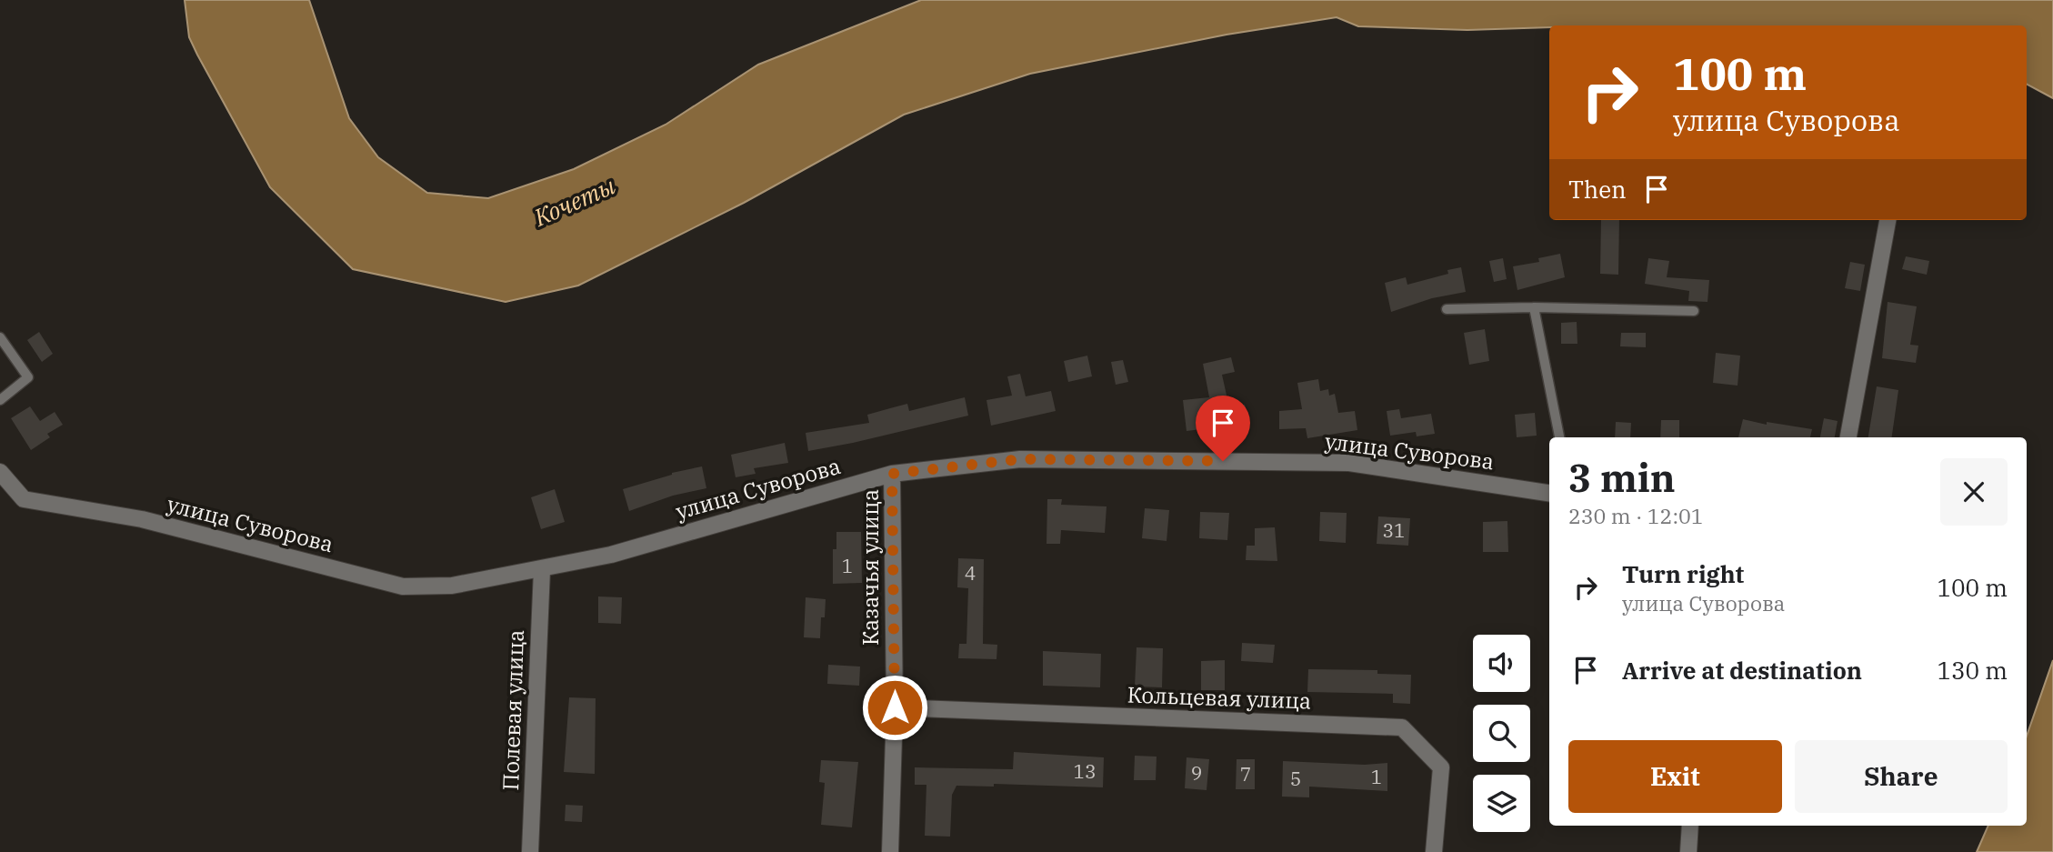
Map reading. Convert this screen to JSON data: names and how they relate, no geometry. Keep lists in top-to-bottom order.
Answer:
{
  "streets": {
    "street": [
      "улица Суворова",
      "Казачья улица",
      "Кольцевая улица",
      "Полевая улица"
    ]
  },
  "crossings": [
    ["улица Суворова", "Казачья улица"],
    ["улица Суворова", "Полевая улица"],
    ["Казачья улица", "Кольцевая улица"]
  ],
  "water": ["Кочеты"],
  "house_numbers": [
    "31",
    "1",
    "4",
    "13",
    "9",
    "7",
    "1",
    "5"
  ],
  "page": {
    "turn": ["100 m", "улица Суворова"],
    "then": "Then",
    "heading": ["3 min", "230 m · 12:01"],
    "list": [
      {
        "name": "Turn right",
        "note": "улица Суворова",
        "value": "100 m"
      },
      {
        "name": "Arrive at destination",
        "value": "130 m"
      }
    ],
    "buttons": ["Exit", "Share"]
  }
}
